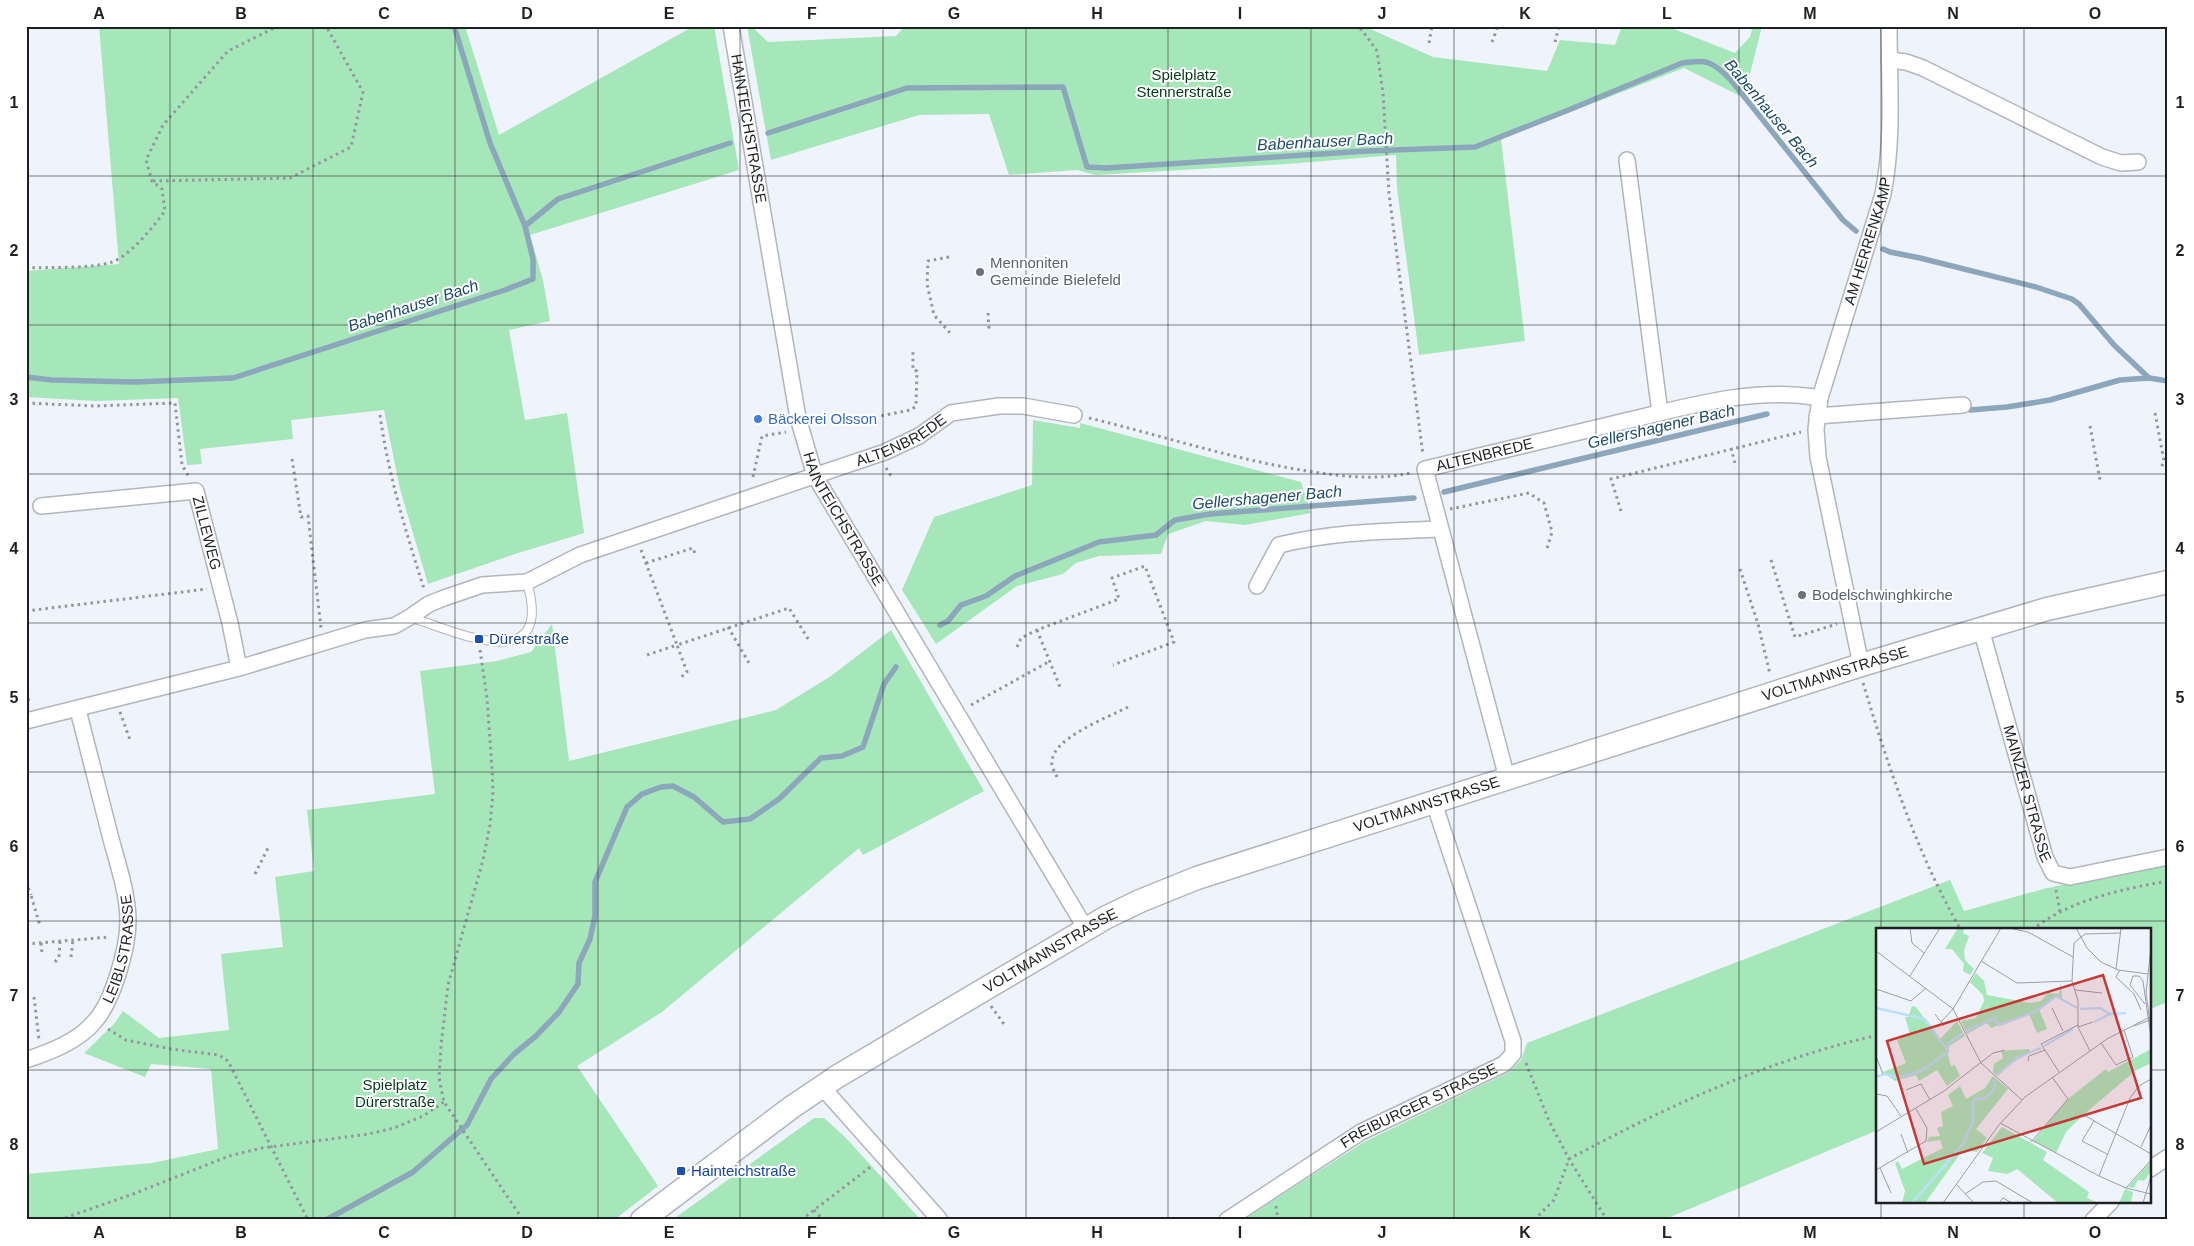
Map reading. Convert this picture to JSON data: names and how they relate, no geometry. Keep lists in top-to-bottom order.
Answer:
{
  "streets": {
    "street": [
      "HAINTEICHSTRASSE",
      "AM HERRENKAMP",
      "ALTENBREDE",
      "ZILLEWEG",
      "VOLTMANNSTRASSE",
      "MAINZER STRASSE",
      "LEIBLSTRASSE",
      "FREIBURGER STRASSE"
    ]
  },
  "crossings": [
    ["HAINTEICHSTRASSE", "ALTENBREDE"],
    ["HAINTEICHSTRASSE", "VOLTMANNSTRASSE"],
    ["AM HERRENKAMP", "ALTENBREDE"],
    ["AM HERRENKAMP", "VOLTMANNSTRASSE"],
    ["ALTENBREDE", "VOLTMANNSTRASSE"],
    ["VOLTMANNSTRASSE", "MAINZER STRASSE"],
    ["VOLTMANNSTRASSE", "FREIBURGER STRASSE"]
  ],
  "water": ["Babenhauser Bach", "Gellershagener Bach"],
  "parks": ["Spielplatz Stennerstraße", "Spielplatz Dürerstraße"],
  "places": {
    "other": ["Mennoniten Gemeinde Bielefeld", "Bäckerei Olsson", "Bodelschwinghkirche"],
    "transit": ["Dürerstraße", "Hainteichstraße"]
  },
  "grid": {
    "columns": [
      "A",
      "B",
      "C",
      "D",
      "E",
      "F",
      "G",
      "H",
      "I",
      "J",
      "K",
      "L",
      "M",
      "N",
      "O"
    ],
    "rows": [
      "1",
      "2",
      "3",
      "4",
      "5",
      "6",
      "7",
      "8"
    ]
  }
}
